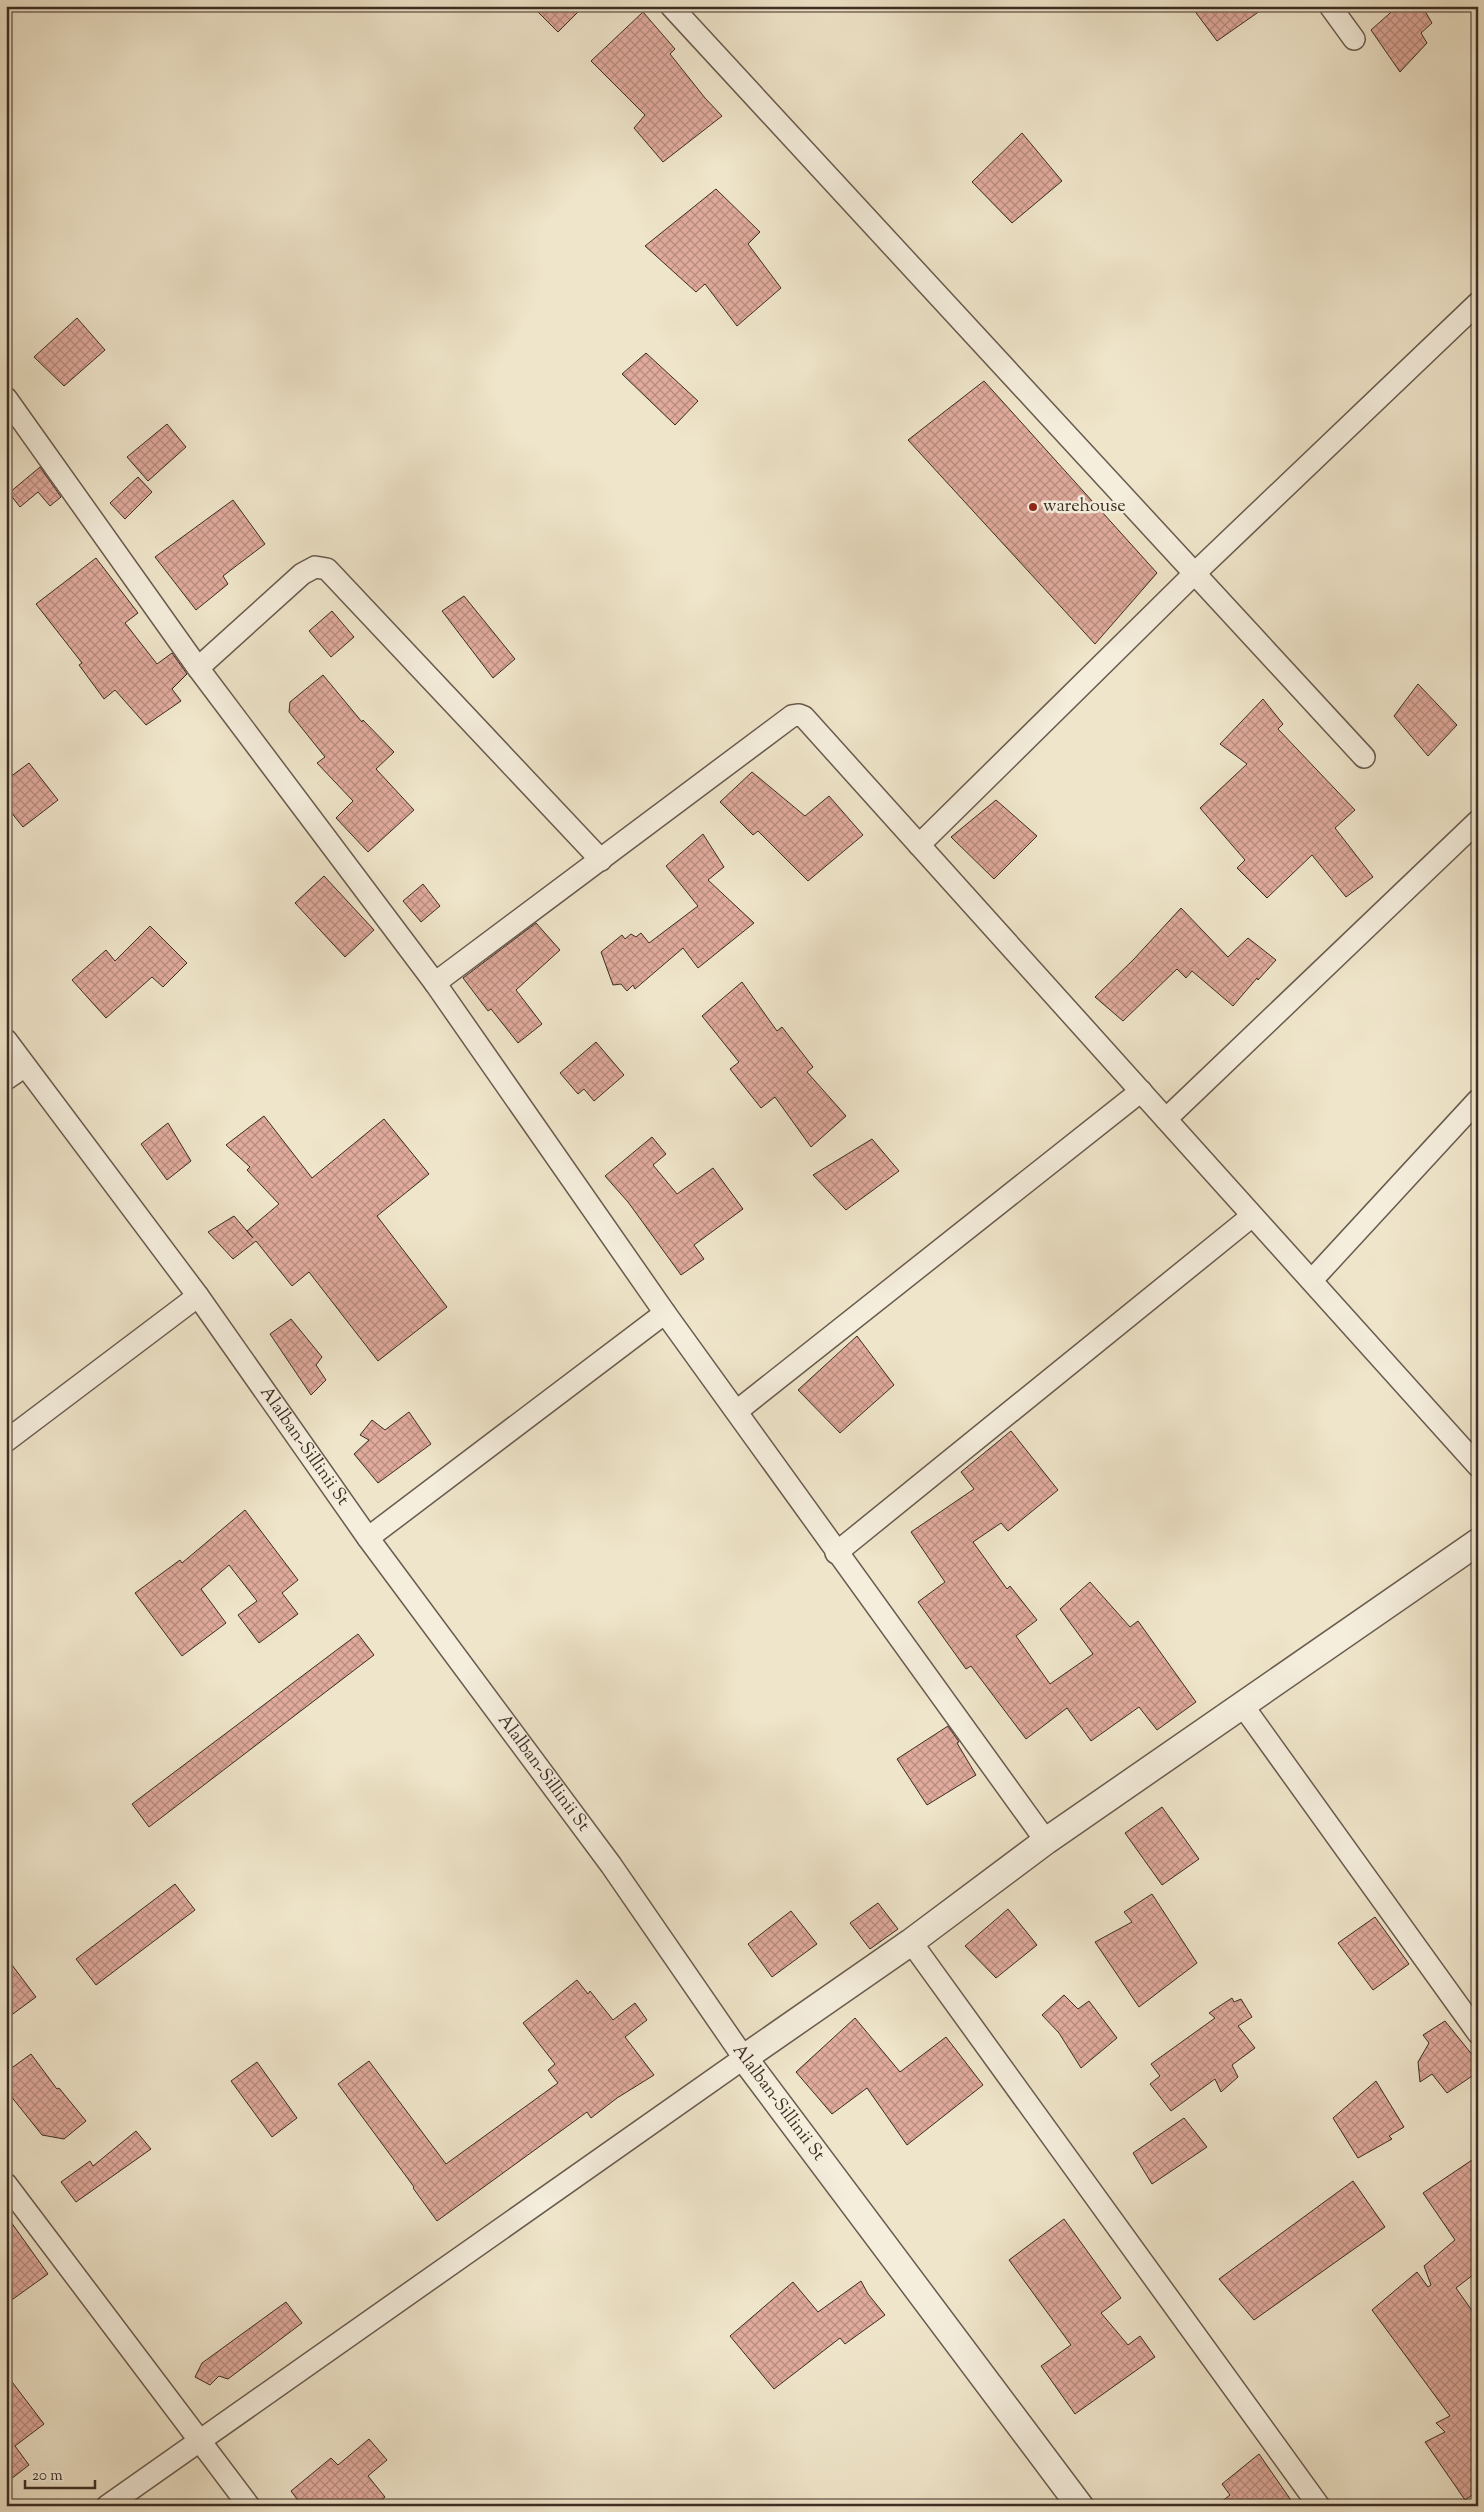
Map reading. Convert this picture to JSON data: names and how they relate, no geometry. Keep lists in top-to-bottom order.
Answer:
{
  "streets": {
    "street": ["Alalban-Sillinii St"]
  },
  "places": ["warehouse"],
  "scale_bar": "20 m"
}
